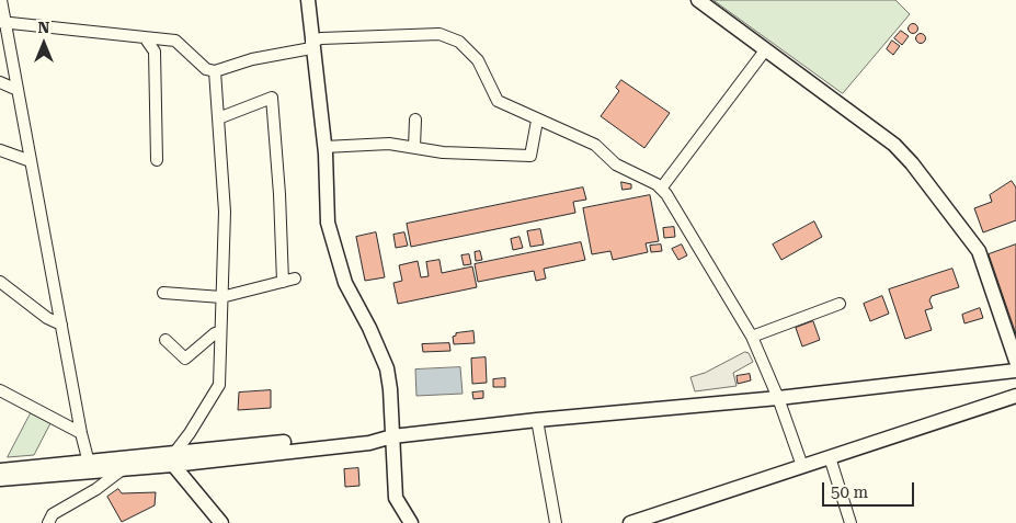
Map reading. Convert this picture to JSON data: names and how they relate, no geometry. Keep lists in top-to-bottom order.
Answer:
{
  "scale_bar": "50 m",
  "north": "top"
}
